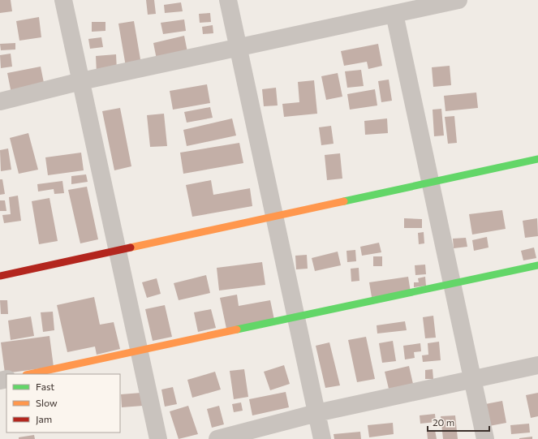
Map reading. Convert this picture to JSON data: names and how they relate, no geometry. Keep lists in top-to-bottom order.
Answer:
{
  "legend": ["Fast", "Slow", "Jam"],
  "scale_bar": "20 m"
}
